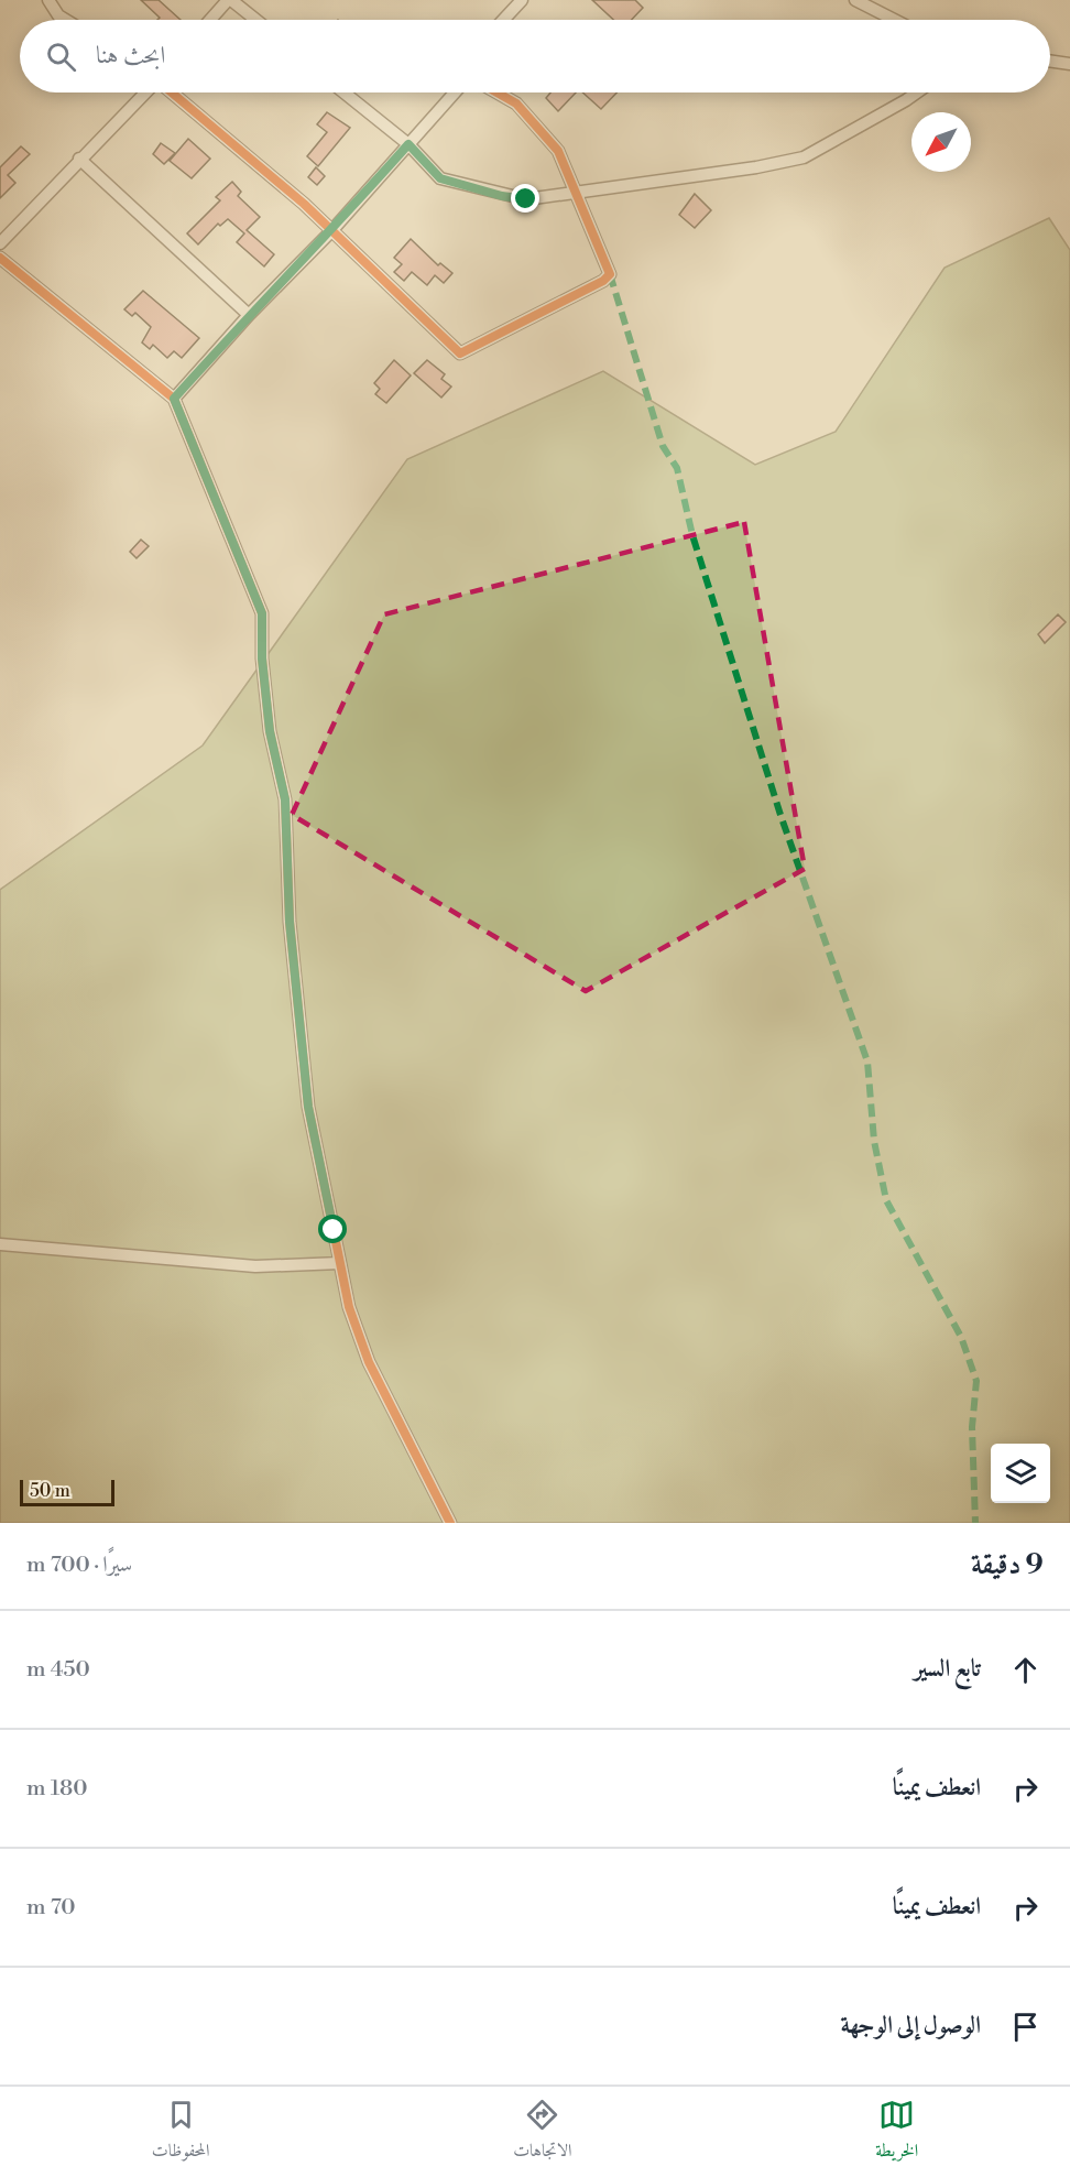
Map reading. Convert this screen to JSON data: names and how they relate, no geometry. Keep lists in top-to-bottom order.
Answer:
{
  "scale_bar": "50 m",
  "north": "bottom left",
  "page": {
    "search": "ابحث هنا",
    "scale": "50 m",
    "heading": ["9 دقيقة", "سيرًا · 700 m"],
    "list": [
      ["تابع السير", "450 m"],
      ["انعطف يمينًا", "180 m"],
      ["انعطف يمينًا", "70 m"],
      "الوصول إلى الوجهة"
    ],
    "nav": ["الخريطة", "الاتجاهات", "المحفوظات"]
  }
}
